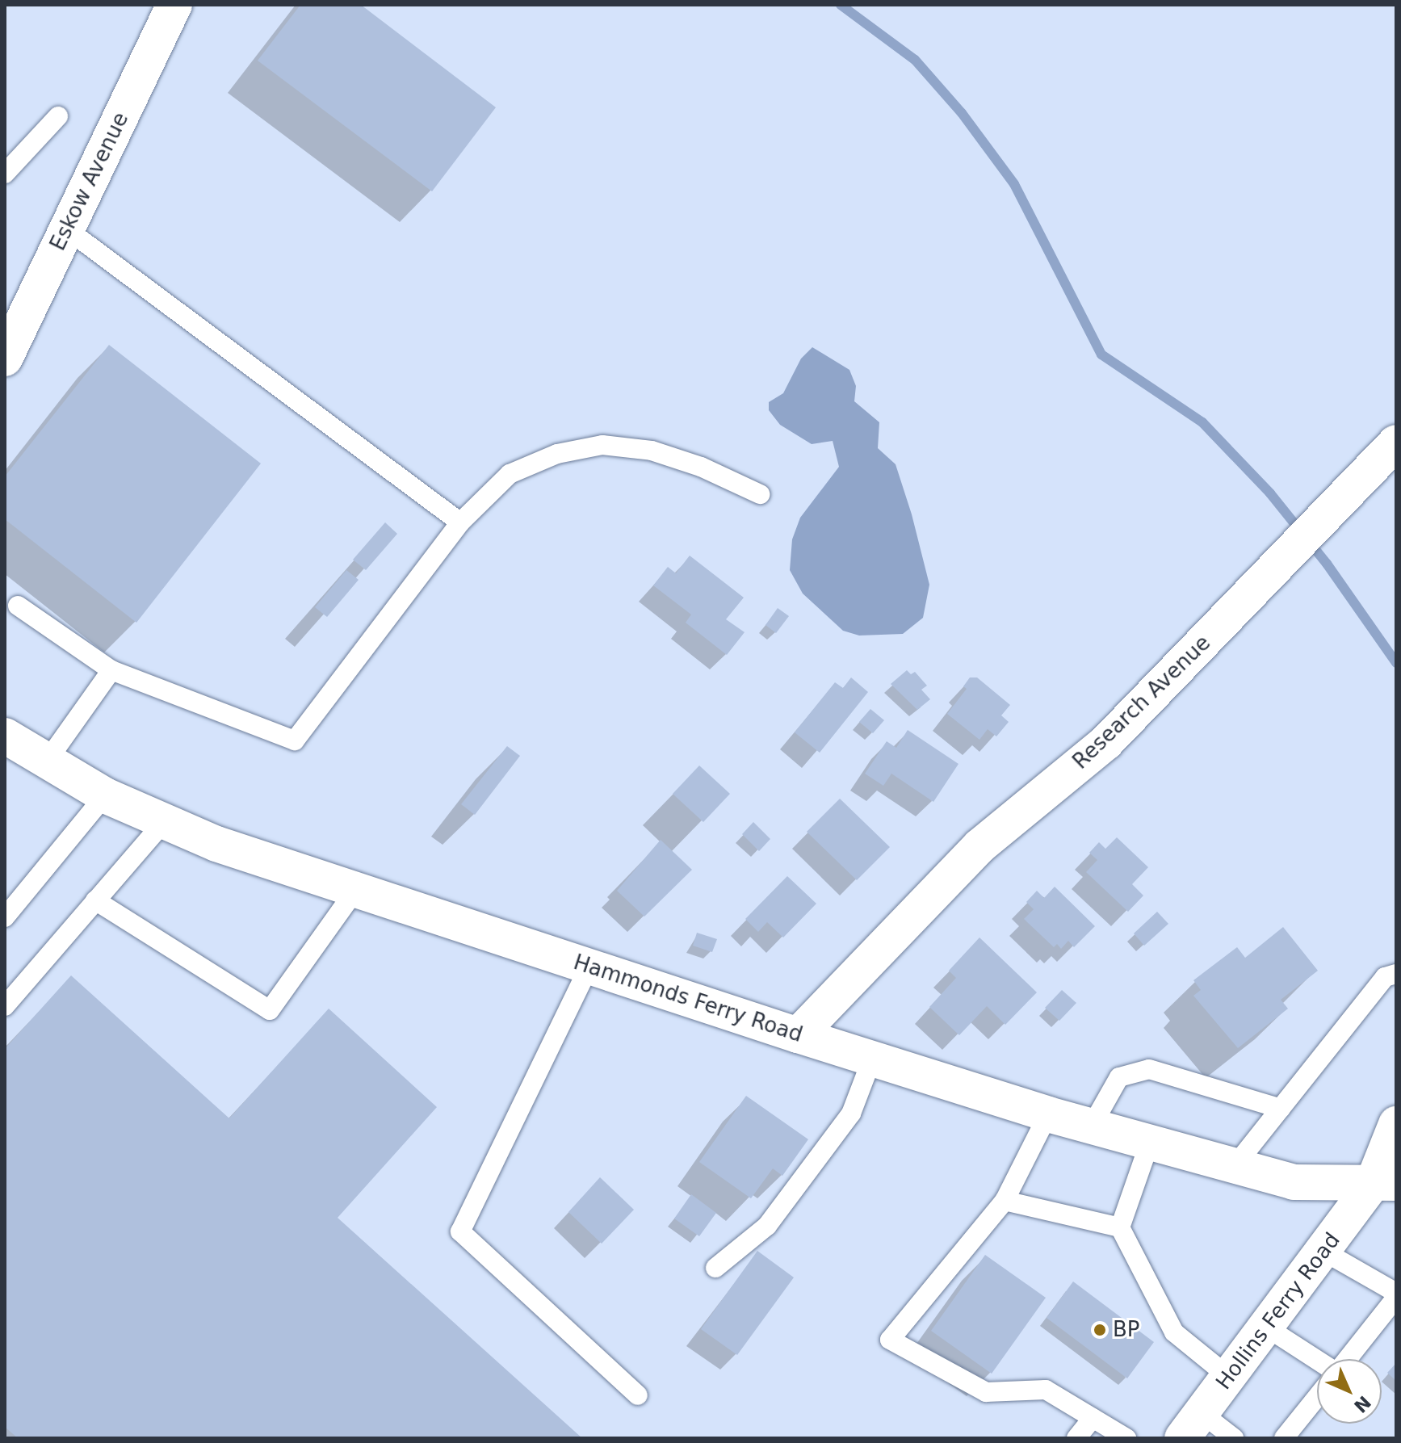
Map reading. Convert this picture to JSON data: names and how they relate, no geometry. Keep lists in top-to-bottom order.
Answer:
{
  "streets": {
    "street": [
      "Eskow Avenue",
      "Research Avenue",
      "Hammonds Ferry Road",
      "Hollins Ferry Road"
    ]
  },
  "crossings": [
    ["Research Avenue", "Hammonds Ferry Road"],
    ["Hammonds Ferry Road", "Hollins Ferry Road"]
  ],
  "places": ["BP"],
  "north": "bottom right"
}
